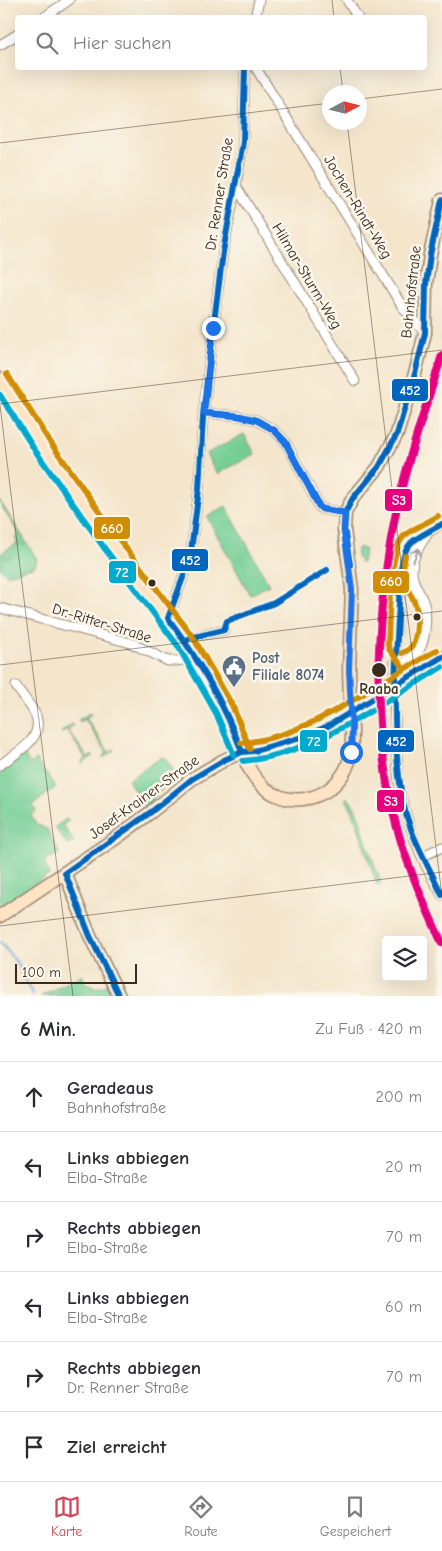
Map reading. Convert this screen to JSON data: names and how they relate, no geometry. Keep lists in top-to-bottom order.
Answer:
{
  "streets": {
    "main road": ["Bahnhofstraße", "Josef-Krainer-Straße"],
    "street": [
      "Dr. Renner Straße",
      "Jochen-Rindt-Weg",
      "Hilmar-Sturm-Weg",
      "Dr.-Ritter-Straße"
    ]
  },
  "crossings": [
    ["Dr. Renner Straße", "Hilmar-Sturm-Weg"],
    ["Jochen-Rindt-Weg", "Bahnhofstraße"]
  ],
  "places": {
    "other": ["Raaba"],
    "public building": ["Post Filiale 8074"]
  },
  "lines": [
    "transit line 452",
    "transit line S3",
    "transit line 660",
    "transit line 72"
  ],
  "scale_bar": "100 m",
  "north": "right",
  "page": {
    "search": "Hier suchen",
    "scale": "100 m",
    "heading": ["6 Min.", "Zu Fuß · 420 m"],
    "list": [
      ["Geradeaus", "Bahnhofstraße", "200 m"],
      ["Links abbiegen", "Elba-Straße", "20 m"],
      ["Rechts abbiegen", "Elba-Straße", "70 m"],
      ["Links abbiegen", "Elba-Straße", "60 m"],
      ["Rechts abbiegen", "Dr. Renner Straße", "70 m"],
      "Ziel erreicht"
    ],
    "nav": ["Karte", "Route", "Gespeichert"]
  }
}
